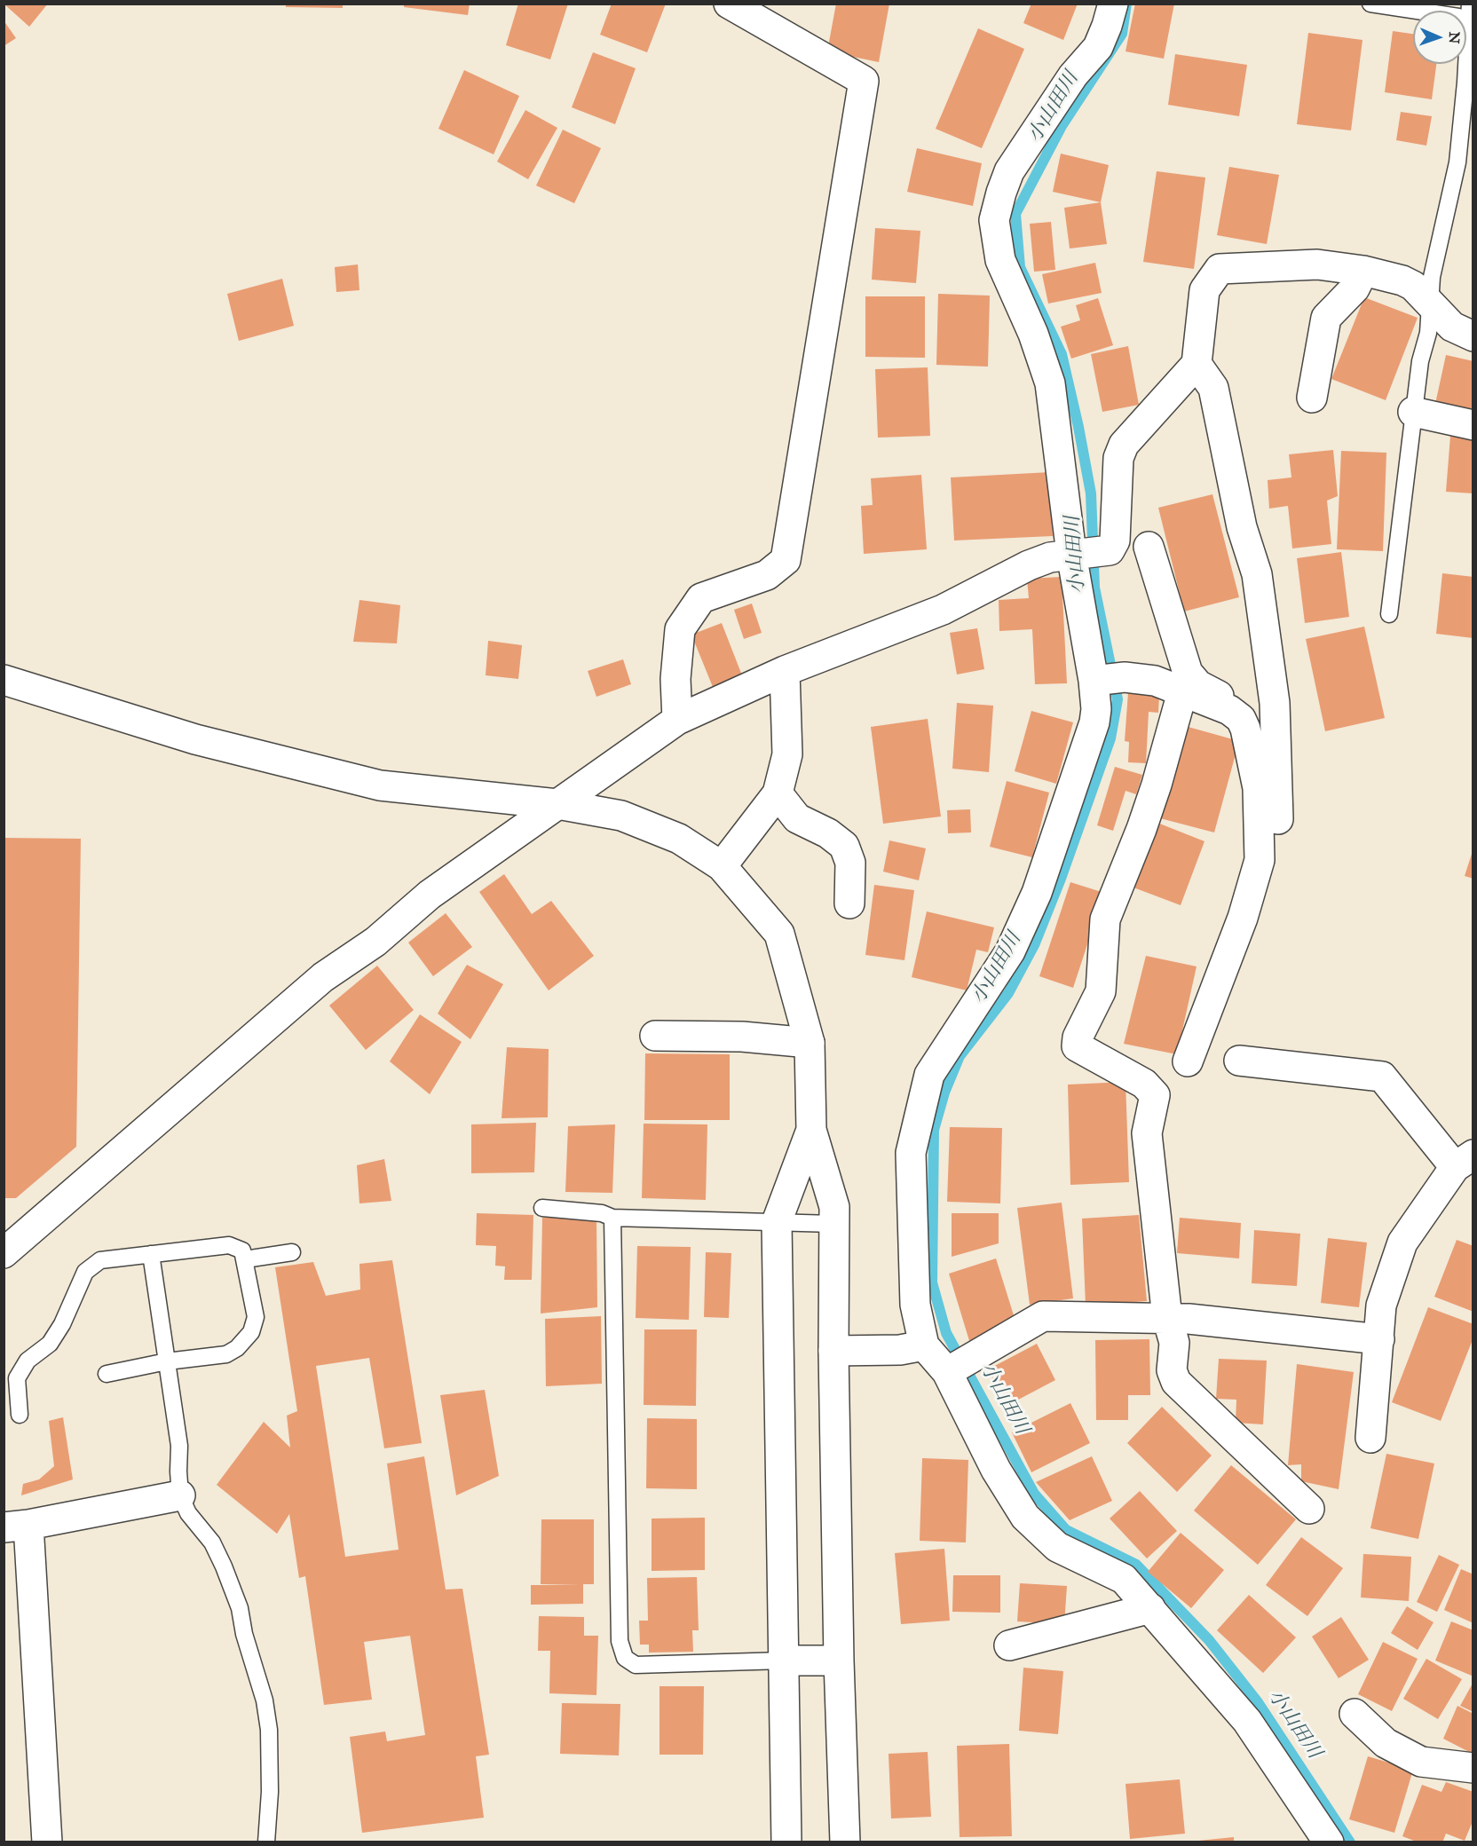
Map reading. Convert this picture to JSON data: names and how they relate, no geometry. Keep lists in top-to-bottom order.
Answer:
{
  "water": ["小山田川"],
  "north": "right"
}
